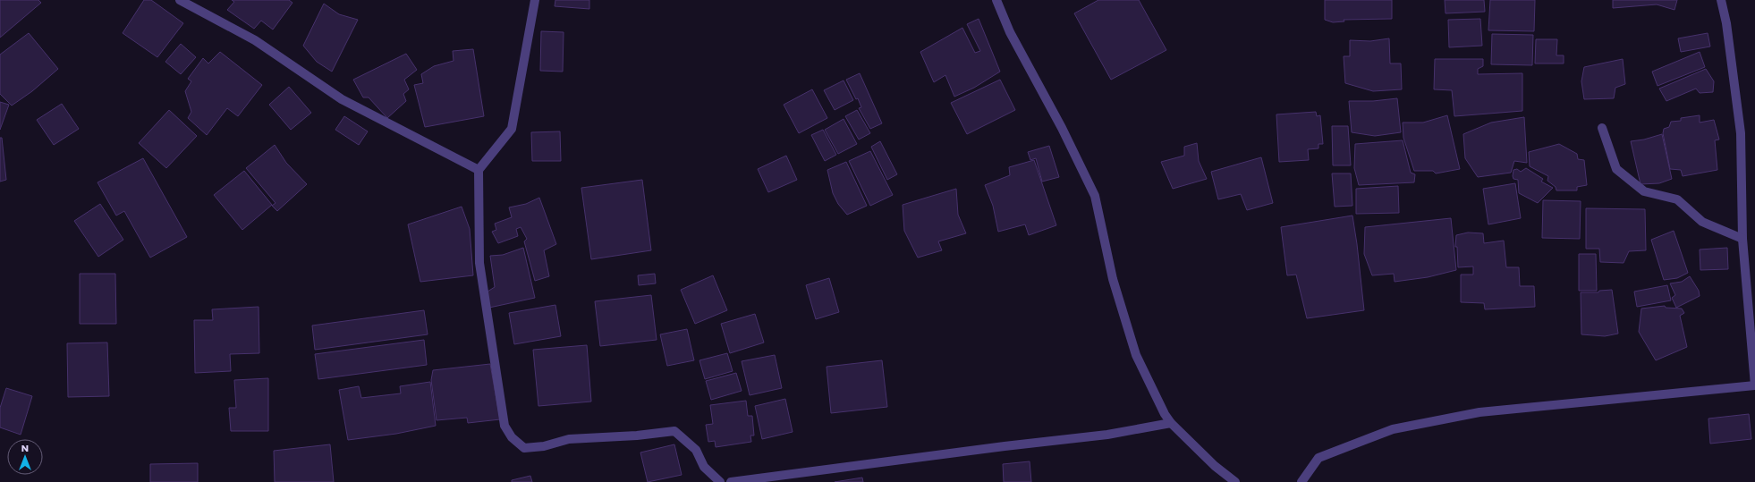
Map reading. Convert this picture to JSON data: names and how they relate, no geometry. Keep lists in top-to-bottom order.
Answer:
{
  "north": "top"
}
